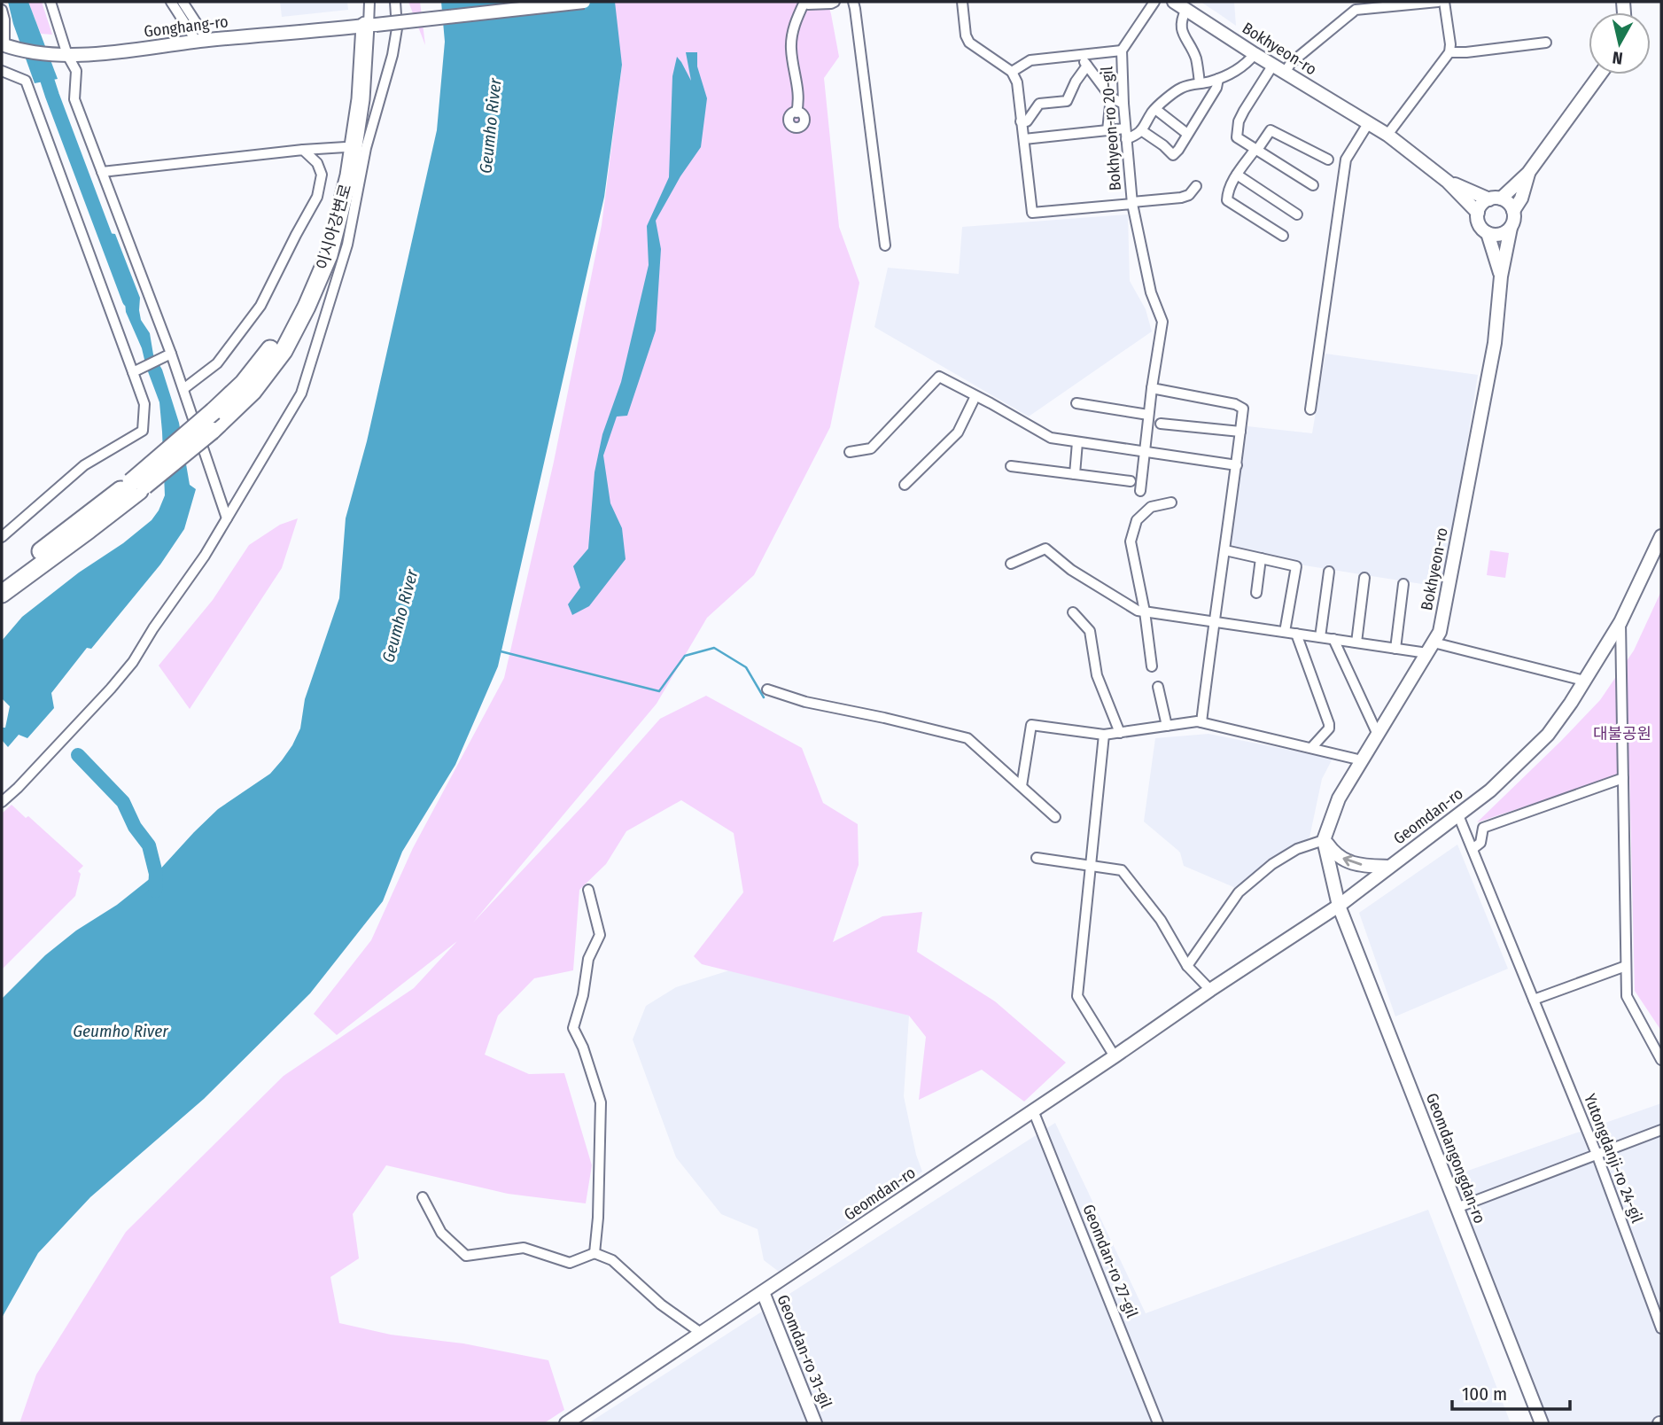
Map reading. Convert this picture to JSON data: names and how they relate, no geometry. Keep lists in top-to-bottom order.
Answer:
{
  "streets": {
    "highway": ["이시아강변로"],
    "main road": [
      "Gonghang-ro",
      "Bokhyeon-ro",
      "Geomdan-ro",
      "Geomdangongdan-ro",
      "Geomdan-ro 31-gil"
    ],
    "street": ["Bokhyeon-ro 20-gil", "Yutongdanji-ro 24-gil", "Geomdan-ro 27-gil"]
  },
  "crossings": [
    ["Gonghang-ro", "이시아강변로"],
    ["Geomdan-ro", "Geomdangongdan-ro"],
    ["Geomdan-ro", "Yutongdanji-ro 24-gil"],
    ["Geomdan-ro", "Geomdan-ro 27-gil"],
    ["Geomdan-ro", "Geomdan-ro 31-gil"]
  ],
  "water": ["Geumho River"],
  "parks": ["대불공원"],
  "scale_bar": "100 m",
  "north": "bottom"
}
